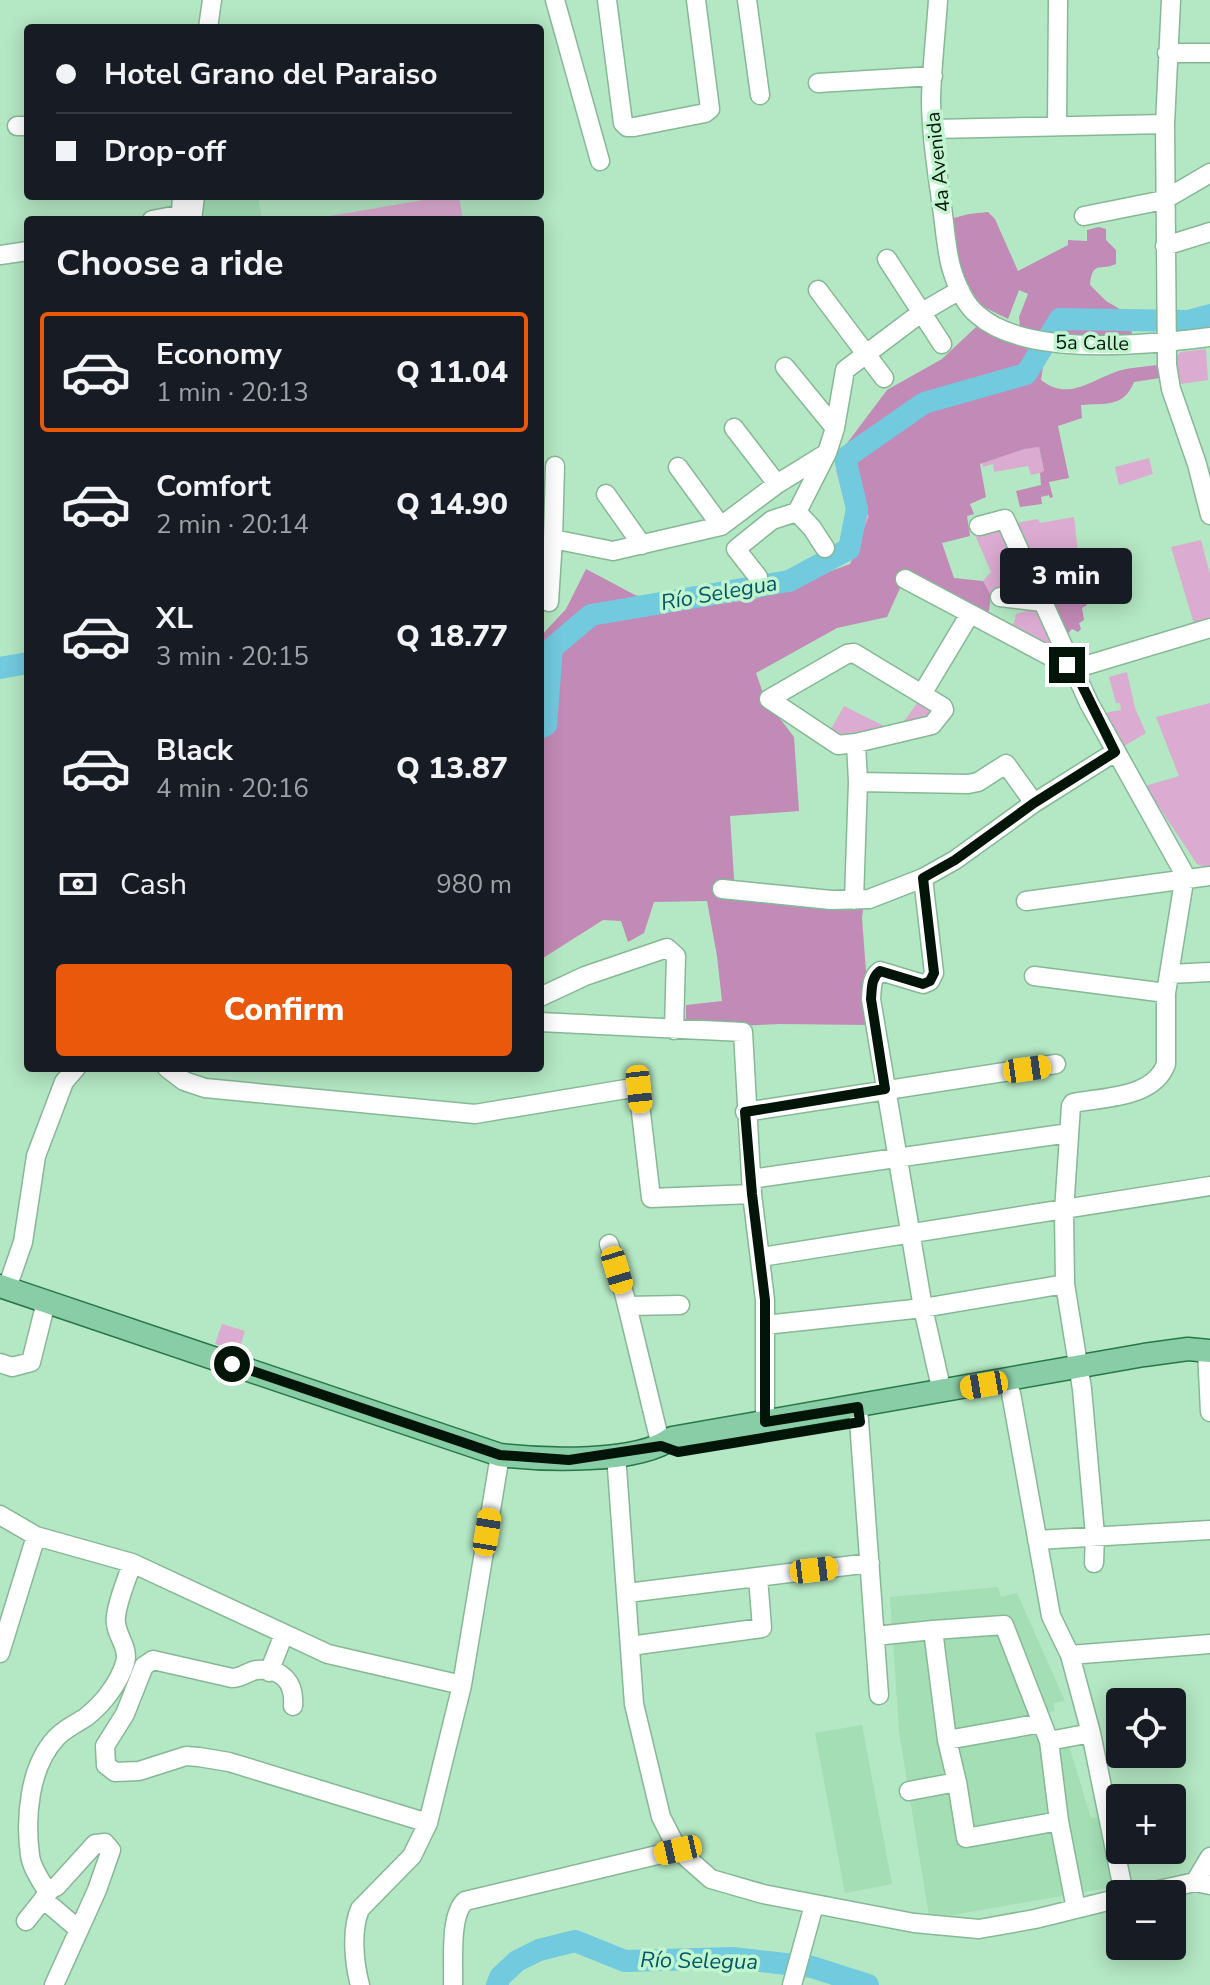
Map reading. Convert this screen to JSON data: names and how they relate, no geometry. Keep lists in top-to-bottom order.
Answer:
{
  "streets": {
    "street": ["4a Avenida", "5a Calle"]
  },
  "crossings": [
    ["4a Avenida", "5a Calle"]
  ],
  "water": ["Río Selegua"],
  "page": {
    "banner": ["Hotel Grano del Paraiso", "Drop-off"],
    "heading": "Choose a ride",
    "list": [
      {
        "name": "Economy",
        "note": "1 min · 20:13",
        "value": "Q 11.04"
      },
      {
        "name": "Comfort",
        "note": "2 min · 20:14",
        "value": "Q 14.90"
      },
      {
        "name": "XL",
        "note": "3 min · 20:15",
        "value": "Q 18.77"
      },
      {
        "name": "Black",
        "note": "4 min · 20:16",
        "value": "Q 13.87"
      }
    ],
    "bubble": "3 min",
    "pay": ["Cash", "980 m"],
    "buttons": "Confirm",
    "map_buttons": ["+", "−"]
  }
}
